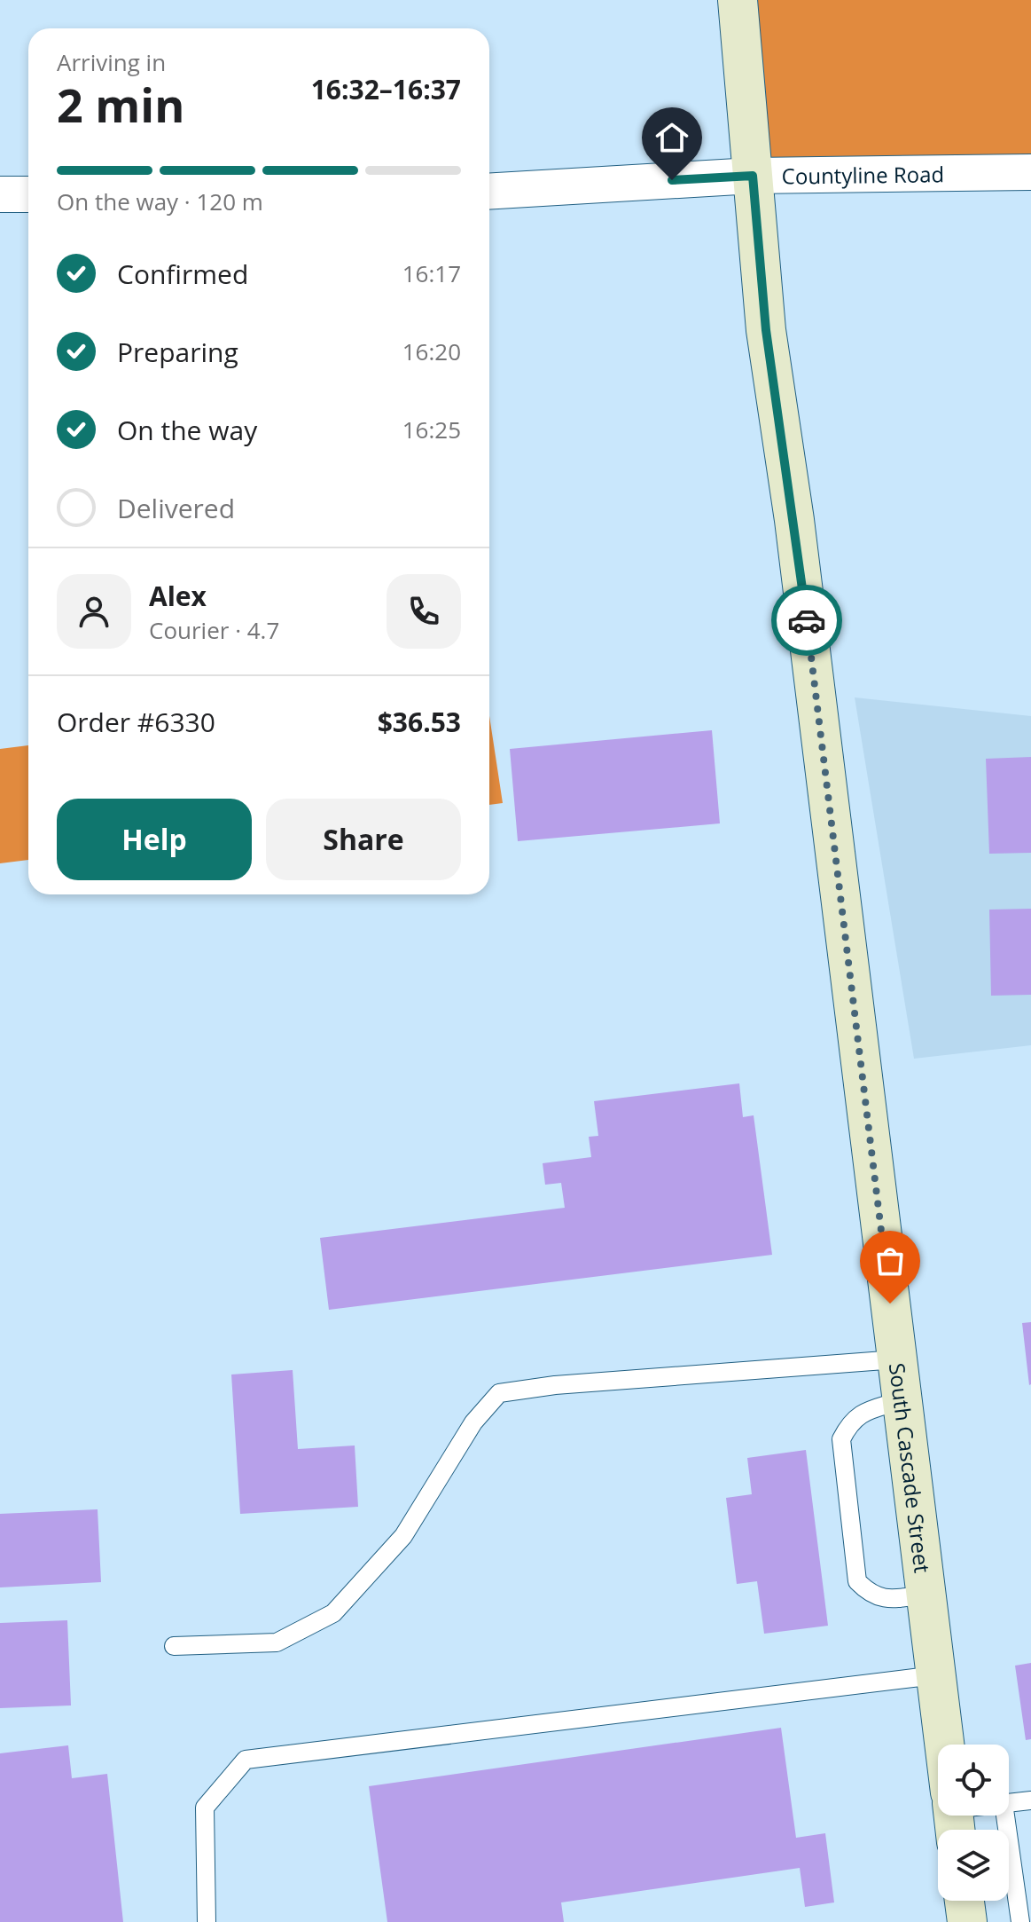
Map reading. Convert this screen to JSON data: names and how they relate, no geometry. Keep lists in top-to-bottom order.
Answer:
{
  "streets": {
    "street": ["Countyline Road", "South Cascade Street"]
  },
  "crossings": [
    ["Countyline Road", "South Cascade Street"]
  ],
  "page": {
    "heading": ["2 min", "Arriving in", "16:32–16:37"],
    "panel": [
      "Alex",
      "Courier · 4.7",
      "Order #6330",
      "$36.53"
    ],
    "bar": "On the way · 120 m",
    "list": [
      ["Confirmed", "16:17"],
      ["Preparing", "16:20"],
      ["On the way", "16:25"],
      "Delivered"
    ],
    "buttons": ["Help", "Share"]
  }
}
